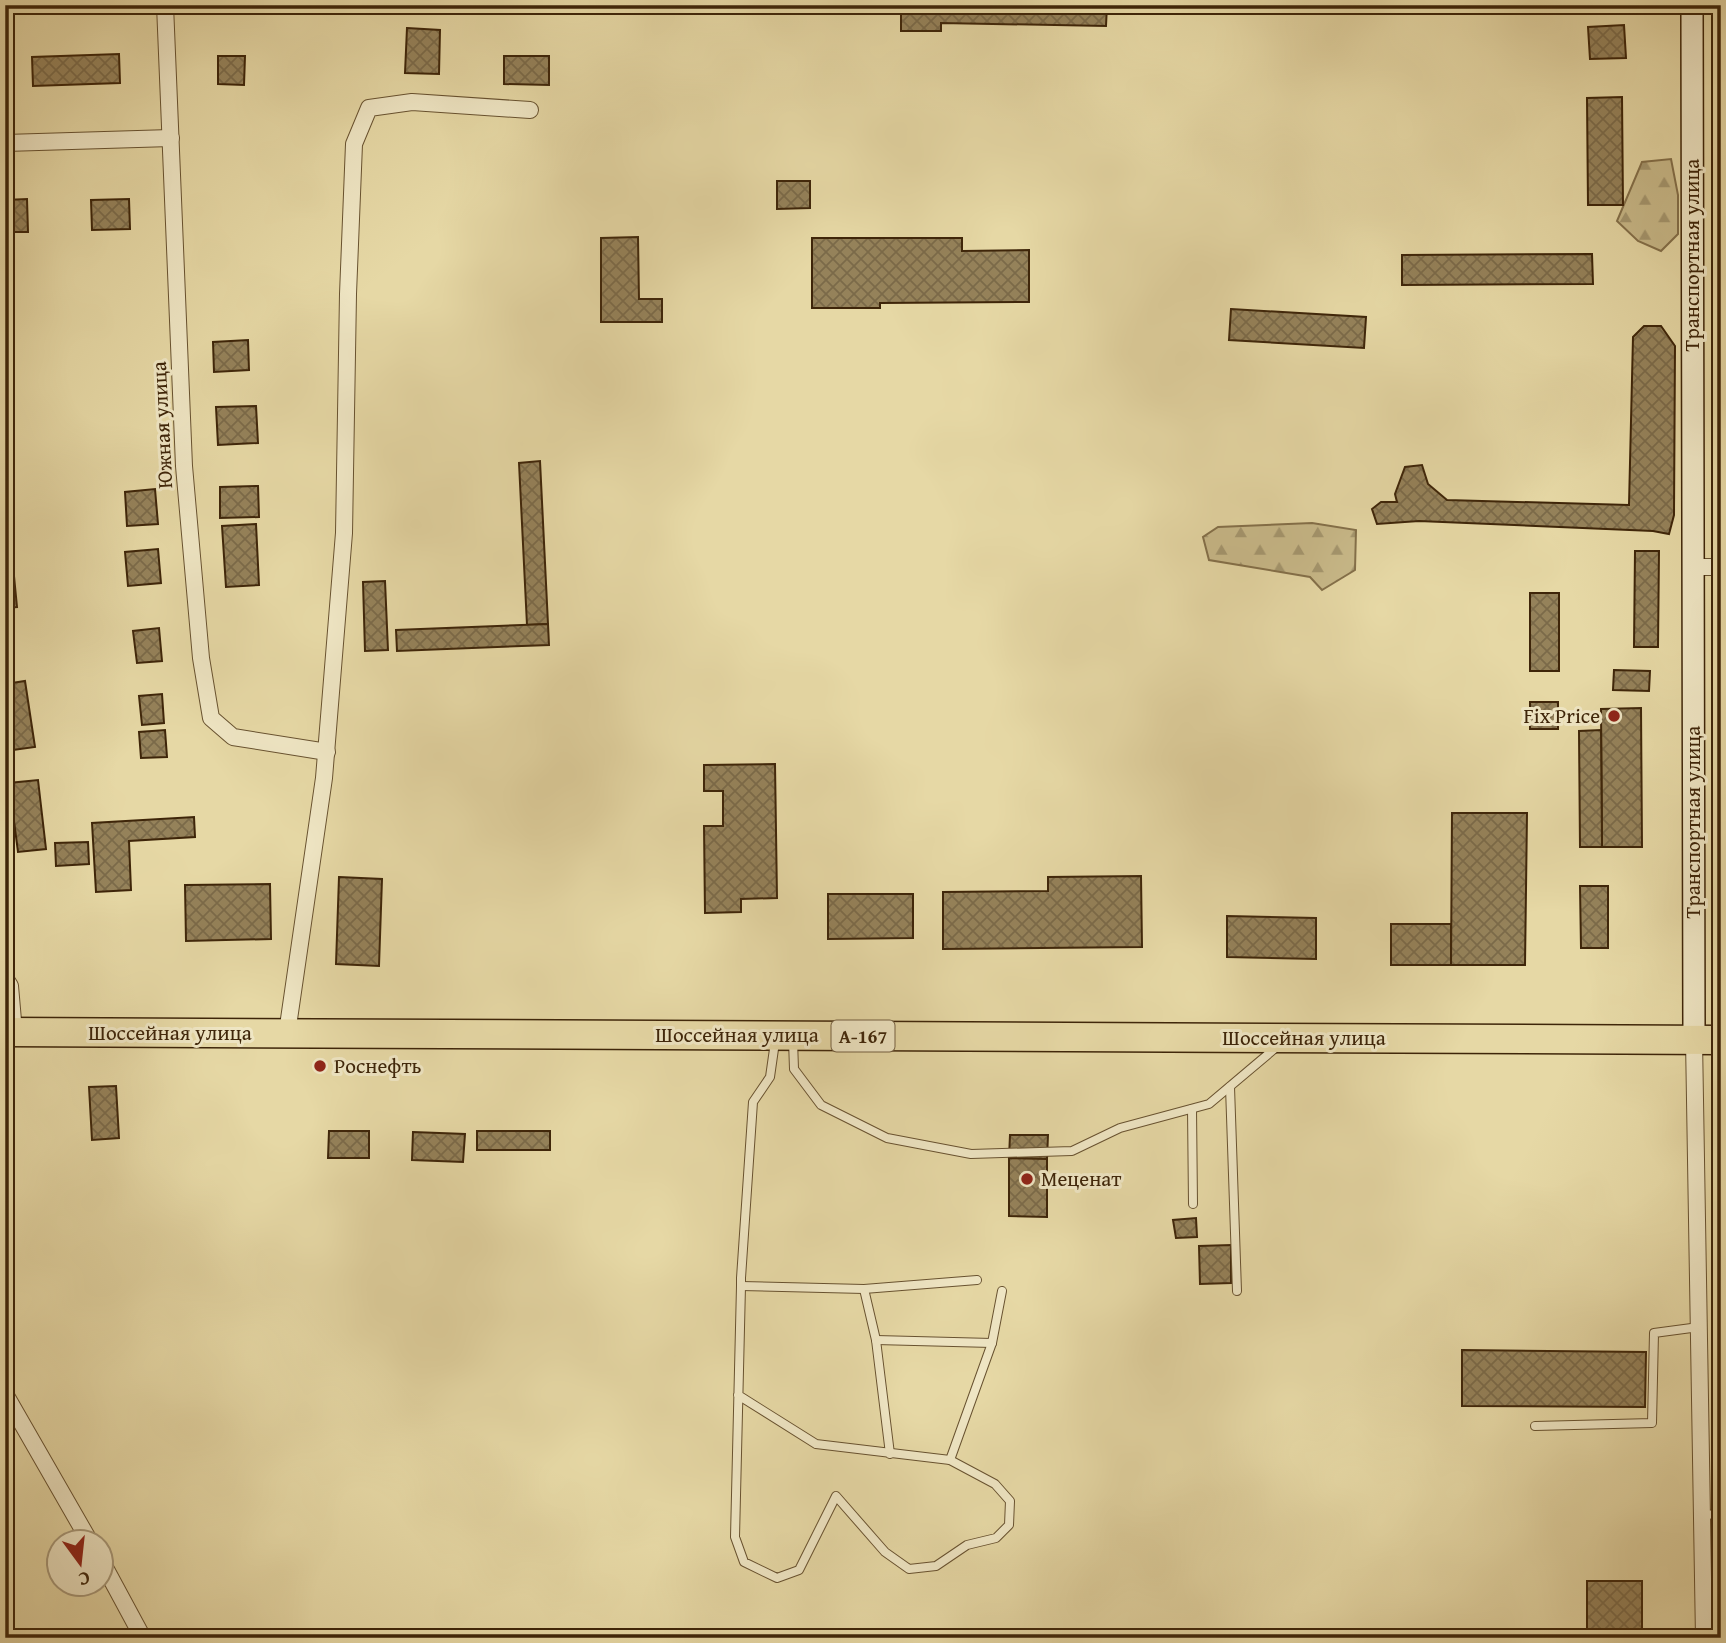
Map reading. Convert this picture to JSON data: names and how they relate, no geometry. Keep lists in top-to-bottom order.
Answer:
{
  "streets": {
    "highway": ["Шоссейная улица", "А-167"],
    "street": ["Транспортная улица", "Южная улица"]
  },
  "crossings": [
    ["Транспортная улица", "Шоссейная улица"]
  ],
  "places": ["Fix Price", "Роснефть", "Меценат"],
  "north": "bottom"
}
